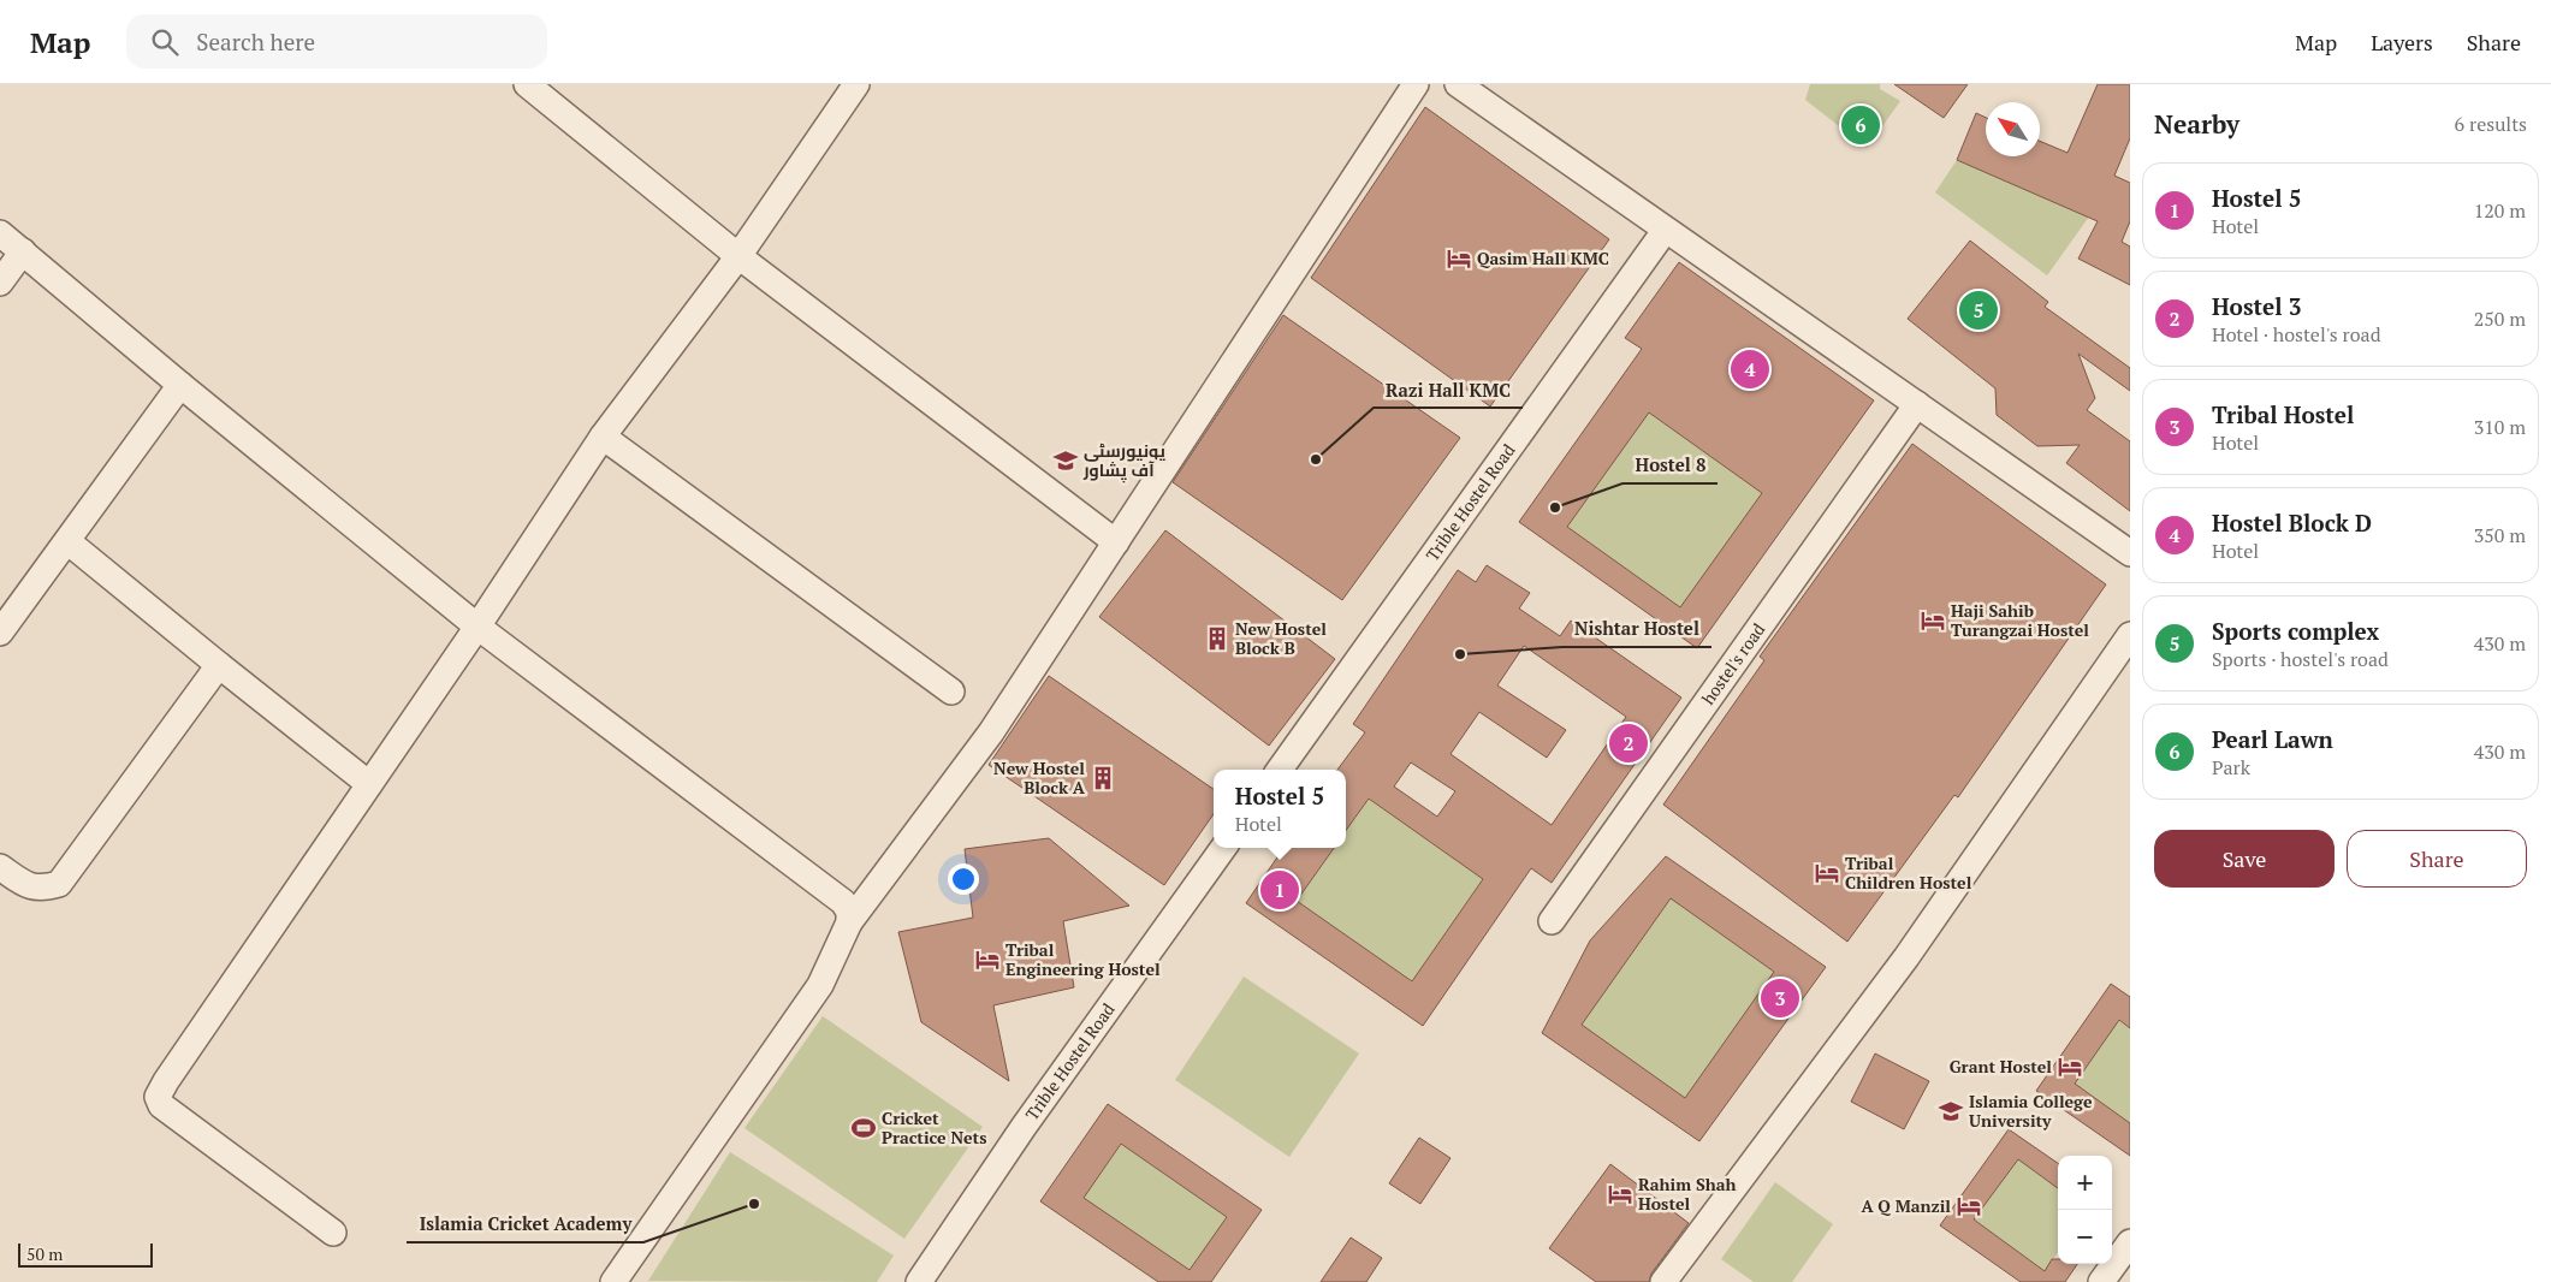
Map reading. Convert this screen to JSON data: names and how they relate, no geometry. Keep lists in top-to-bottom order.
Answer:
{
  "streets": {
    "street": ["Trible Hostel Road", "hostel's road"]
  },
  "places": {
    "hotel": [
      "Qasim Hall KMC",
      "Haji Sahib Turangzai Hostel",
      "Tribal Children Hostel",
      "Tribal Engineering Hostel",
      "Grant Hostel",
      "Rahim Shah Hostel",
      "A Q Manzil"
    ],
    "other": [
      "Razi Hall KMC",
      "Hostel 8",
      "Nishtar Hostel",
      "Islamia Cricket Academy"
    ],
    "school or university": ["یونیورسٹی آف پشاور", "Islamia College University"],
    "building": ["New Hostel Block B", "New Hostel Block A"],
    "sports": ["Cricket Practice Nets"]
  },
  "scale_bar": "50 m",
  "north": "top left",
  "page": {
    "header": "Map",
    "search": "Search here",
    "nav": ["Map", "Layers", "Share"],
    "heading": ["Nearby", "6 results"],
    "pins": [
      "6",
      "5",
      "4",
      "2",
      "1",
      "3"
    ],
    "list": [
      {
        "mark": "1",
        "name": "Hostel 5",
        "note": "Hotel",
        "value": "120 m"
      },
      {
        "mark": "2",
        "name": "Hostel 3",
        "note": "Hotel · hostel's road",
        "value": "250 m"
      },
      {
        "mark": "3",
        "name": "Tribal Hostel",
        "note": "Hotel",
        "value": "310 m"
      },
      {
        "mark": "4",
        "name": "Hostel Block D",
        "note": "Hotel",
        "value": "350 m"
      },
      {
        "mark": "5",
        "name": "Sports complex",
        "note": "Sports · hostel's road",
        "value": "430 m"
      },
      {
        "mark": "6",
        "name": "Pearl Lawn",
        "note": "Park",
        "value": "430 m"
      }
    ],
    "popup": ["Hostel 5", "Hotel"],
    "buttons": ["Save", "Share"],
    "map_buttons": ["+", "−"],
    "scale": "50 m"
  }
}
